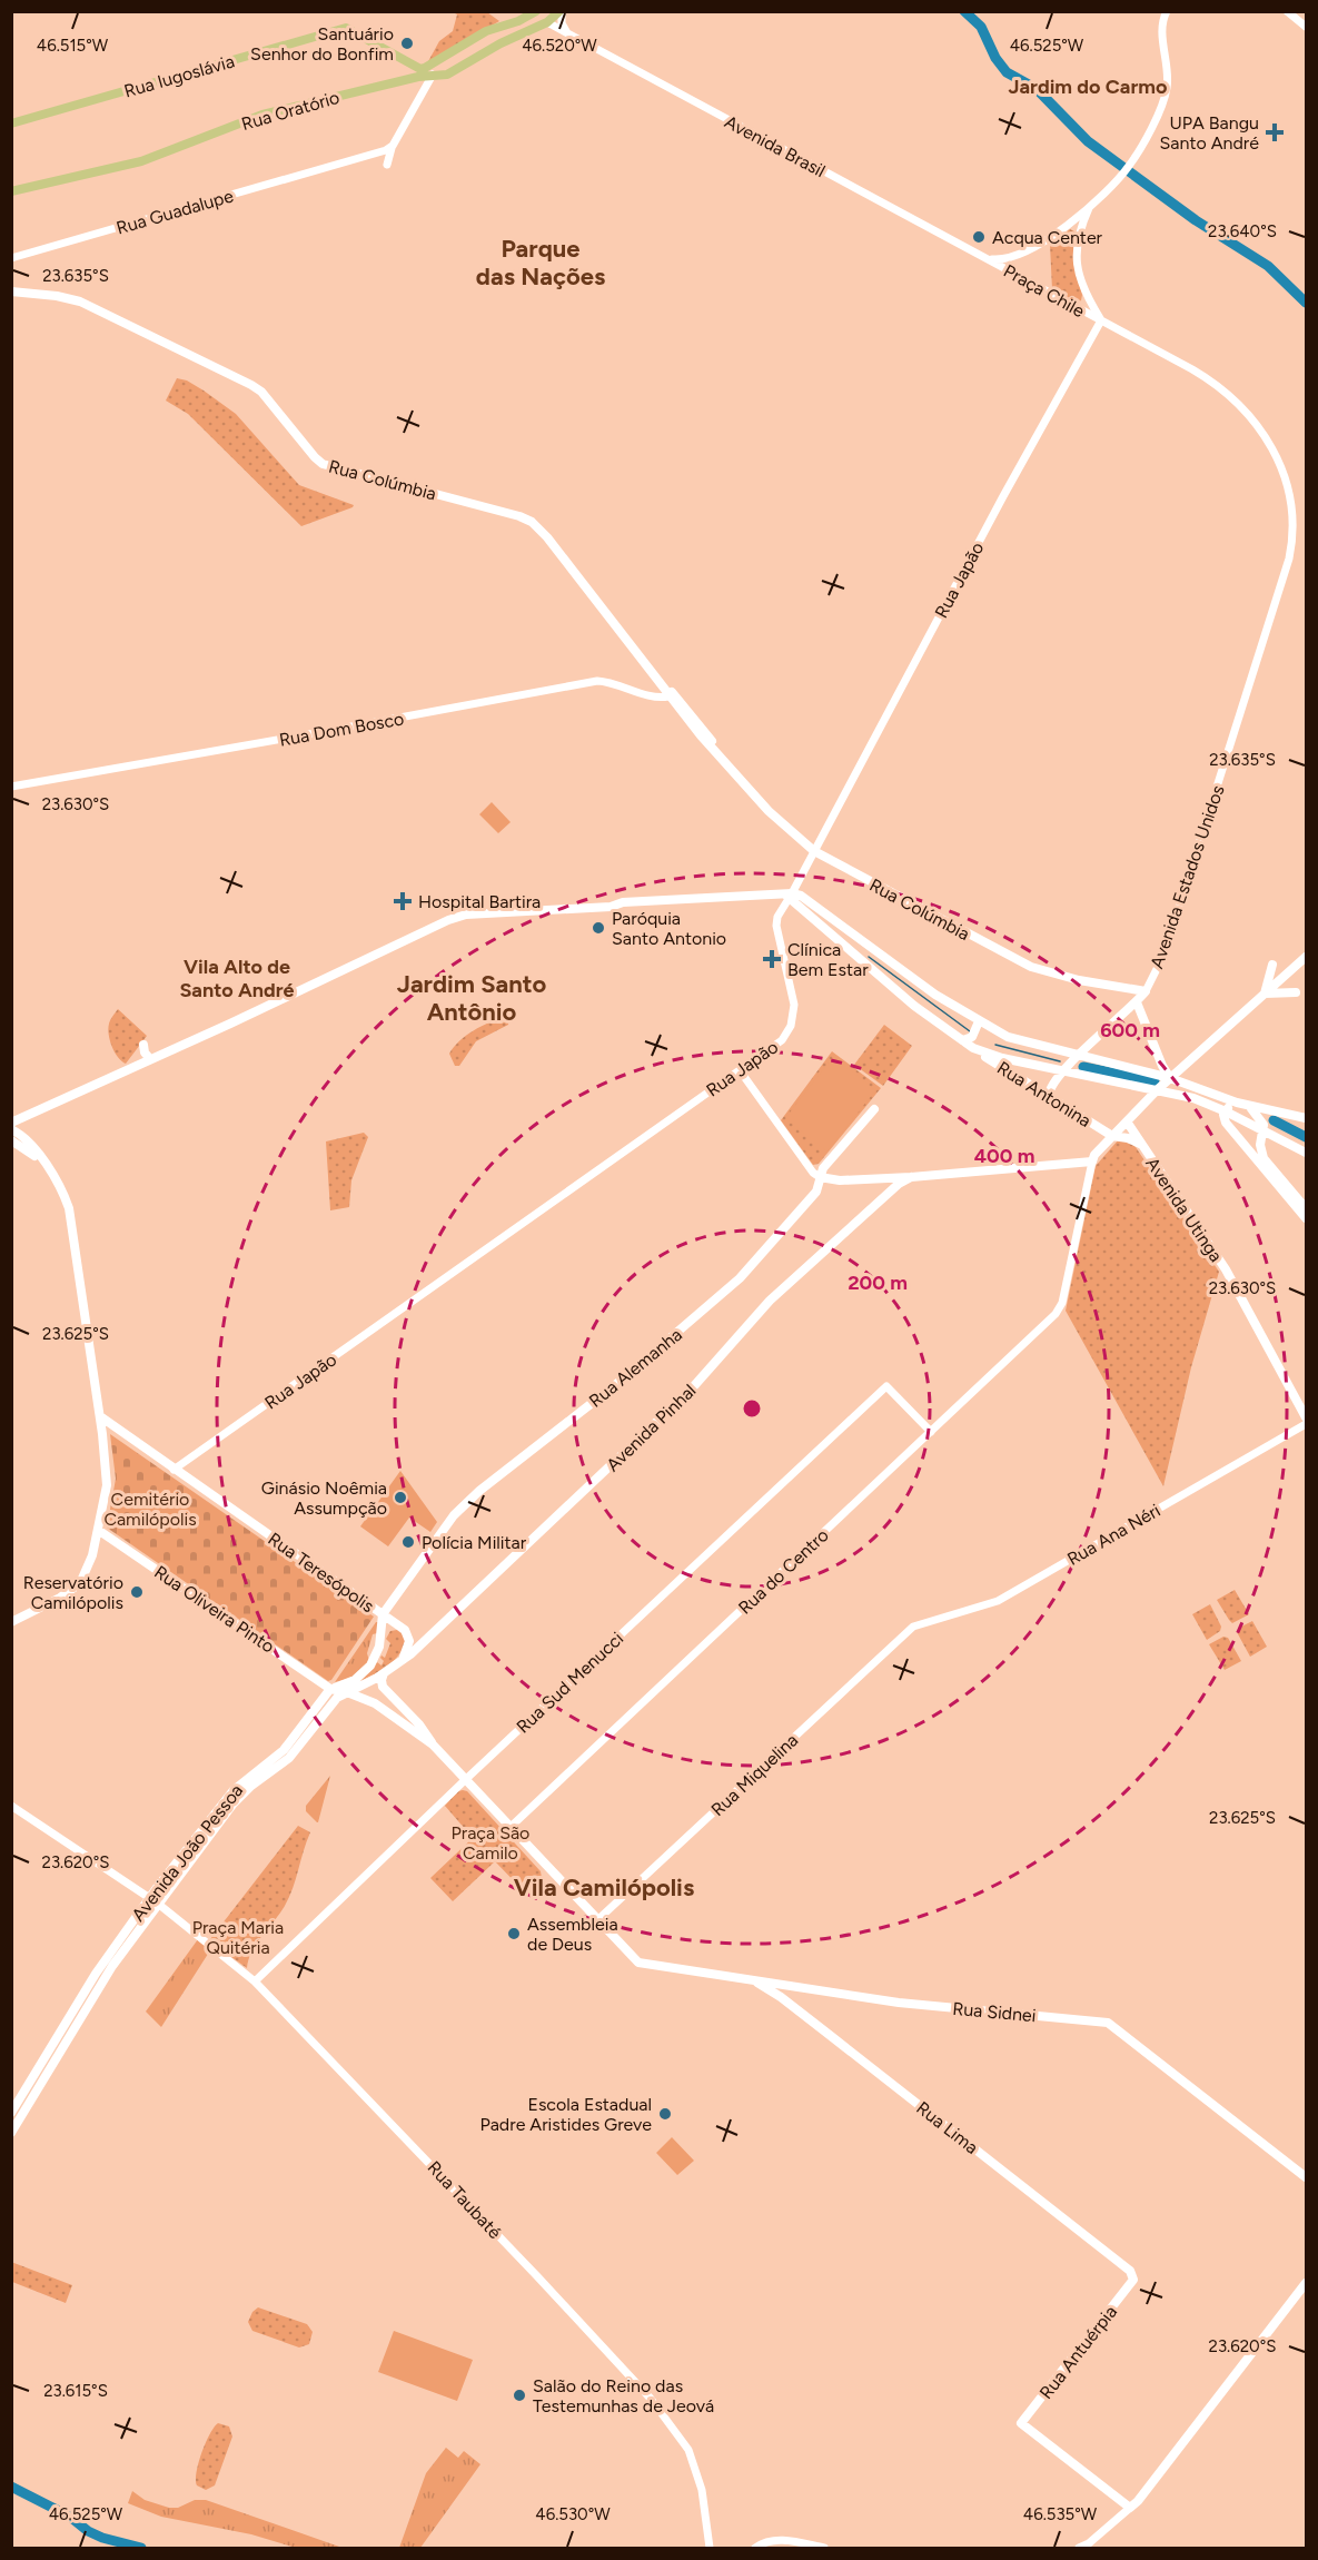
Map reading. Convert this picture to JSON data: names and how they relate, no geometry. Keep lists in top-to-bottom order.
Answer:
{
  "streets": {
    "main road": [
      "Rua Iugoslávia",
      "Rua Oratório",
      "Rua Colúmbia",
      "Avenida Estados Unidos",
      "Rua Antonina",
      "Avenida Utinga",
      "Rua Alemanha",
      "Avenida Pinhal",
      "Rua Teresópolis",
      "Rua Oliveira Pinto",
      "Avenida João Pessoa",
      "Rua Sidnei",
      "Rua Lima",
      "Rua Antuérpia"
    ],
    "street": [
      "Avenida Brasil",
      "Rua Guadalupe",
      "Praça Chile",
      "Rua Japão",
      "Rua Dom Bosco",
      "Rua Ana Néri",
      "Rua do Centro",
      "Rua Sud Menucci",
      "Rua Miquelina",
      "Rua Taubaté"
    ]
  },
  "crossings": [
    ["Rua Oratório", "Avenida Brasil"],
    ["Avenida Brasil", "Praça Chile"],
    ["Praça Chile", "Rua Japão"],
    ["Praça Chile", "Avenida Estados Unidos"],
    ["Rua Colúmbia", "Rua Japão"],
    ["Rua Colúmbia", "Rua Dom Bosco"],
    ["Rua Colúmbia", "Avenida Estados Unidos"],
    ["Rua Japão", "Avenida Estados Unidos"],
    ["Rua Japão", "Rua Teresópolis"],
    ["Avenida Estados Unidos", "Rua Antonina"],
    ["Rua Antonina", "Avenida Utinga"],
    ["Rua Alemanha", "Rua Teresópolis"],
    ["Avenida Pinhal", "Avenida João Pessoa"],
    ["Rua Ana Néri", "Rua Miquelina"],
    ["Rua do Centro", "Rua Sud Menucci"],
    ["Rua Oliveira Pinto", "Avenida João Pessoa"],
    ["Rua Sud Menucci", "Rua Taubaté"],
    ["Rua Miquelina", "Rua Sidnei"],
    ["Avenida João Pessoa", "Rua Taubaté"],
    ["Rua Sidnei", "Rua Lima"],
    ["Rua Lima", "Rua Antuérpia"]
  ],
  "districts": [
    "Jardim do Carmo",
    "Parque das Nações",
    "Vila Alto de Santo André",
    "Jardim Santo Antônio",
    "Vila Camilópolis"
  ],
  "parks": ["Cemitério Camilópolis", "Praça São Camilo", "Praça Maria Quitéria"],
  "places": {
    "other": [
      "Santuário Senhor do Bonfim",
      "Acqua Center",
      "Paróquia Santo Antonio",
      "Ginásio Noêmia Assumpção",
      "Polícia Militar",
      "Reservatório Camilópolis",
      "Assembleia de Deus",
      "Escola Estadual Padre Aristides Greve",
      "Salão do Reino das Testemunhas de Jeová"
    ],
    "health": ["UPA Bangu Santo André", "Hospital Bartira", "Clínica Bem Estar"]
  },
  "coordinates": [
    "46.520°W",
    "46.525°W",
    "46.515°W",
    "23.640°S",
    "23.635°S",
    "23.630°S",
    "23.625°S",
    "23.620°S",
    "23.615°S",
    "46.530°W",
    "46.535°W"
  ],
  "rings": ["600 m", "400 m", "200 m"]
}
